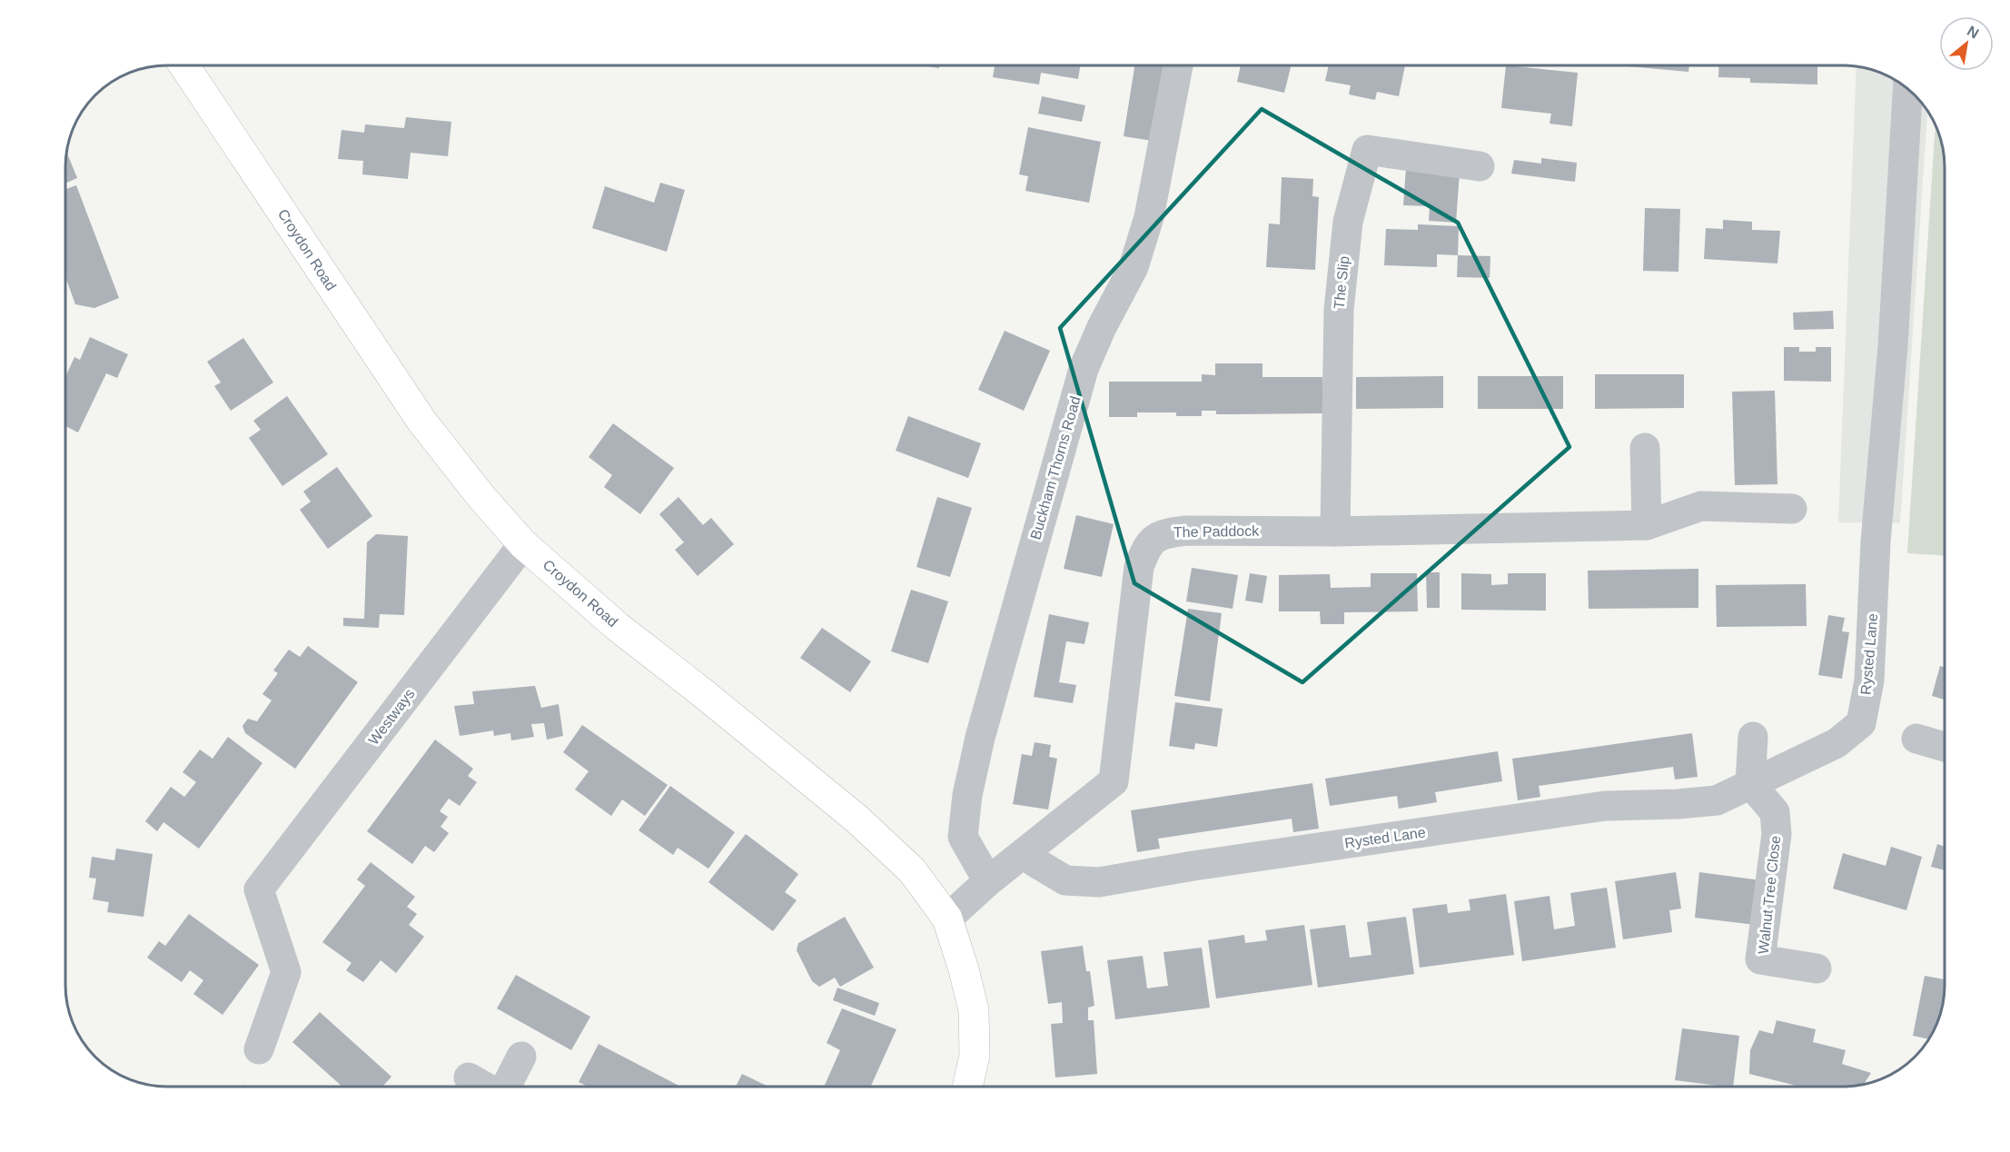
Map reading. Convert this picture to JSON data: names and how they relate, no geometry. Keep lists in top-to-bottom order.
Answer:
{
  "streets": {
    "main road": ["Croydon Road"],
    "street": [
      "The Slip",
      "Buckham Thorns Road",
      "The Paddock",
      "Rysted Lane",
      "Westways",
      "Walnut Tree Close"
    ]
  },
  "crossings": [
    ["Croydon Road", "The Paddock"],
    ["Croydon Road", "Westways"],
    ["The Slip", "The Paddock"],
    ["Buckham Thorns Road", "The Paddock"],
    ["The Paddock", "Rysted Lane"],
    ["Rysted Lane", "Walnut Tree Close"]
  ],
  "north": "top right"
}
